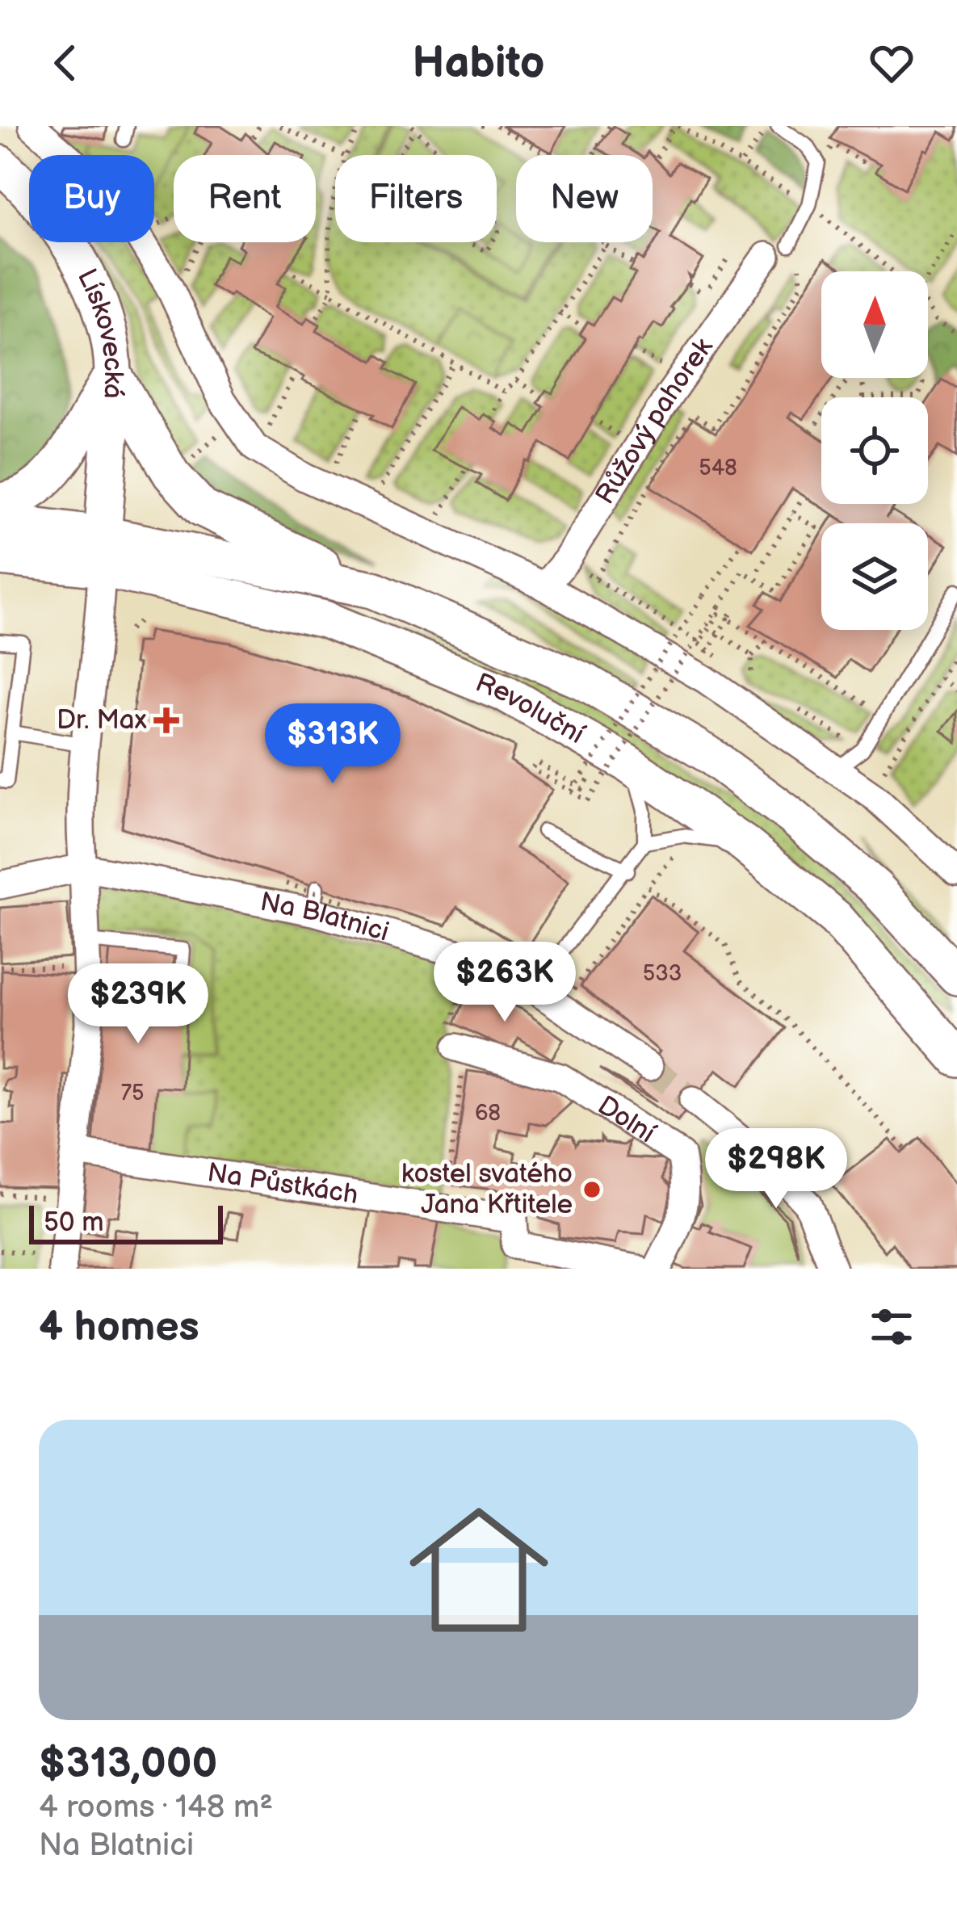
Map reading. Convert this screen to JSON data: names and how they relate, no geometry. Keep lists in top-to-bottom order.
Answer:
{
  "streets": {
    "main road": ["Lískovecká", "Revoluční"],
    "street": [
      "Růžový pahorek",
      "Na Blatnici",
      "Dolní",
      "Na Půstkách"
    ]
  },
  "crossings": [
    ["Lískovecká", "Revoluční"]
  ],
  "places": {
    "health": ["Dr. Max"],
    "other": ["kostel svatého Jana Křtitele"]
  },
  "house_numbers": [
    "548",
    "533",
    "75",
    "68"
  ],
  "scale_bar": "50 m",
  "north": "top",
  "page": {
    "header": "Habito",
    "chip": [
      "Buy",
      "Rent",
      "Filters",
      "New"
    ],
    "price": [
      "$313K",
      "$263K",
      "$239K",
      "$298K"
    ],
    "scale": "50 m",
    "heading": "4 homes",
    "list": [
      {
        "name": "$313,000",
        "note": "4 rooms · 148 m² · Na Blatnici"
      }
    ]
  }
}
